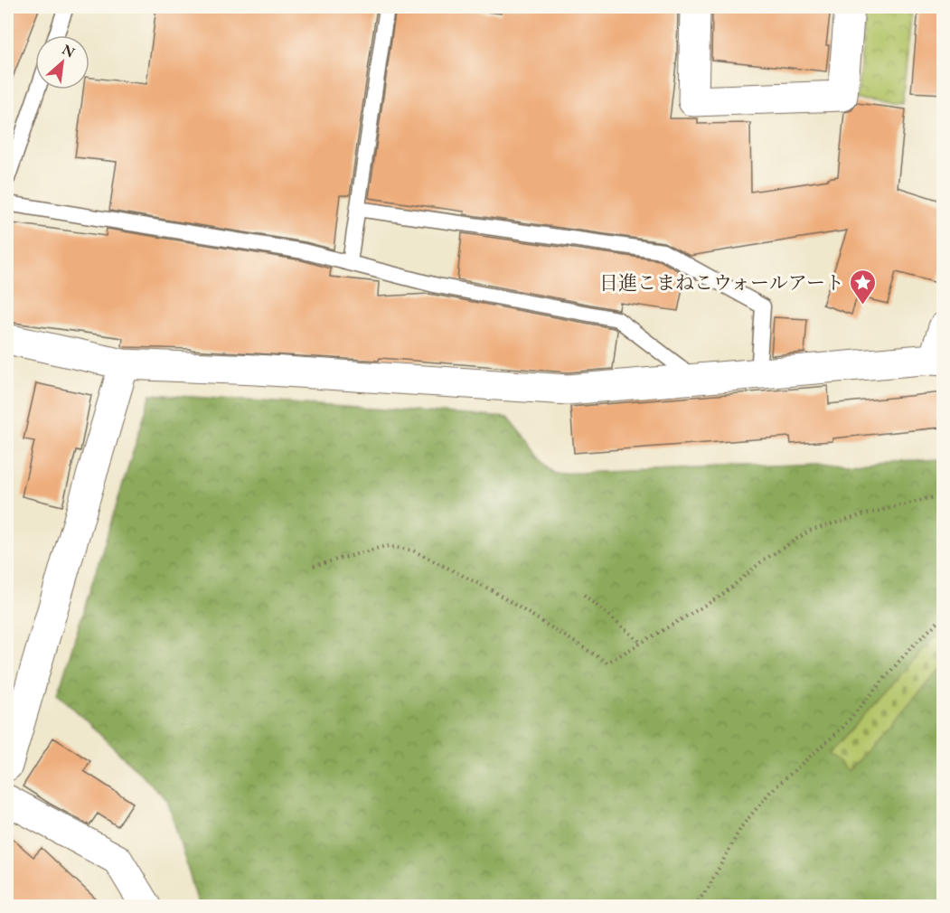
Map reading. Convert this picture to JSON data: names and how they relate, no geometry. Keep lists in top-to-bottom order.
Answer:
{
  "places": {
    "place": ["日進こまねこウォールアート"]
  },
  "north": "top right"
}
